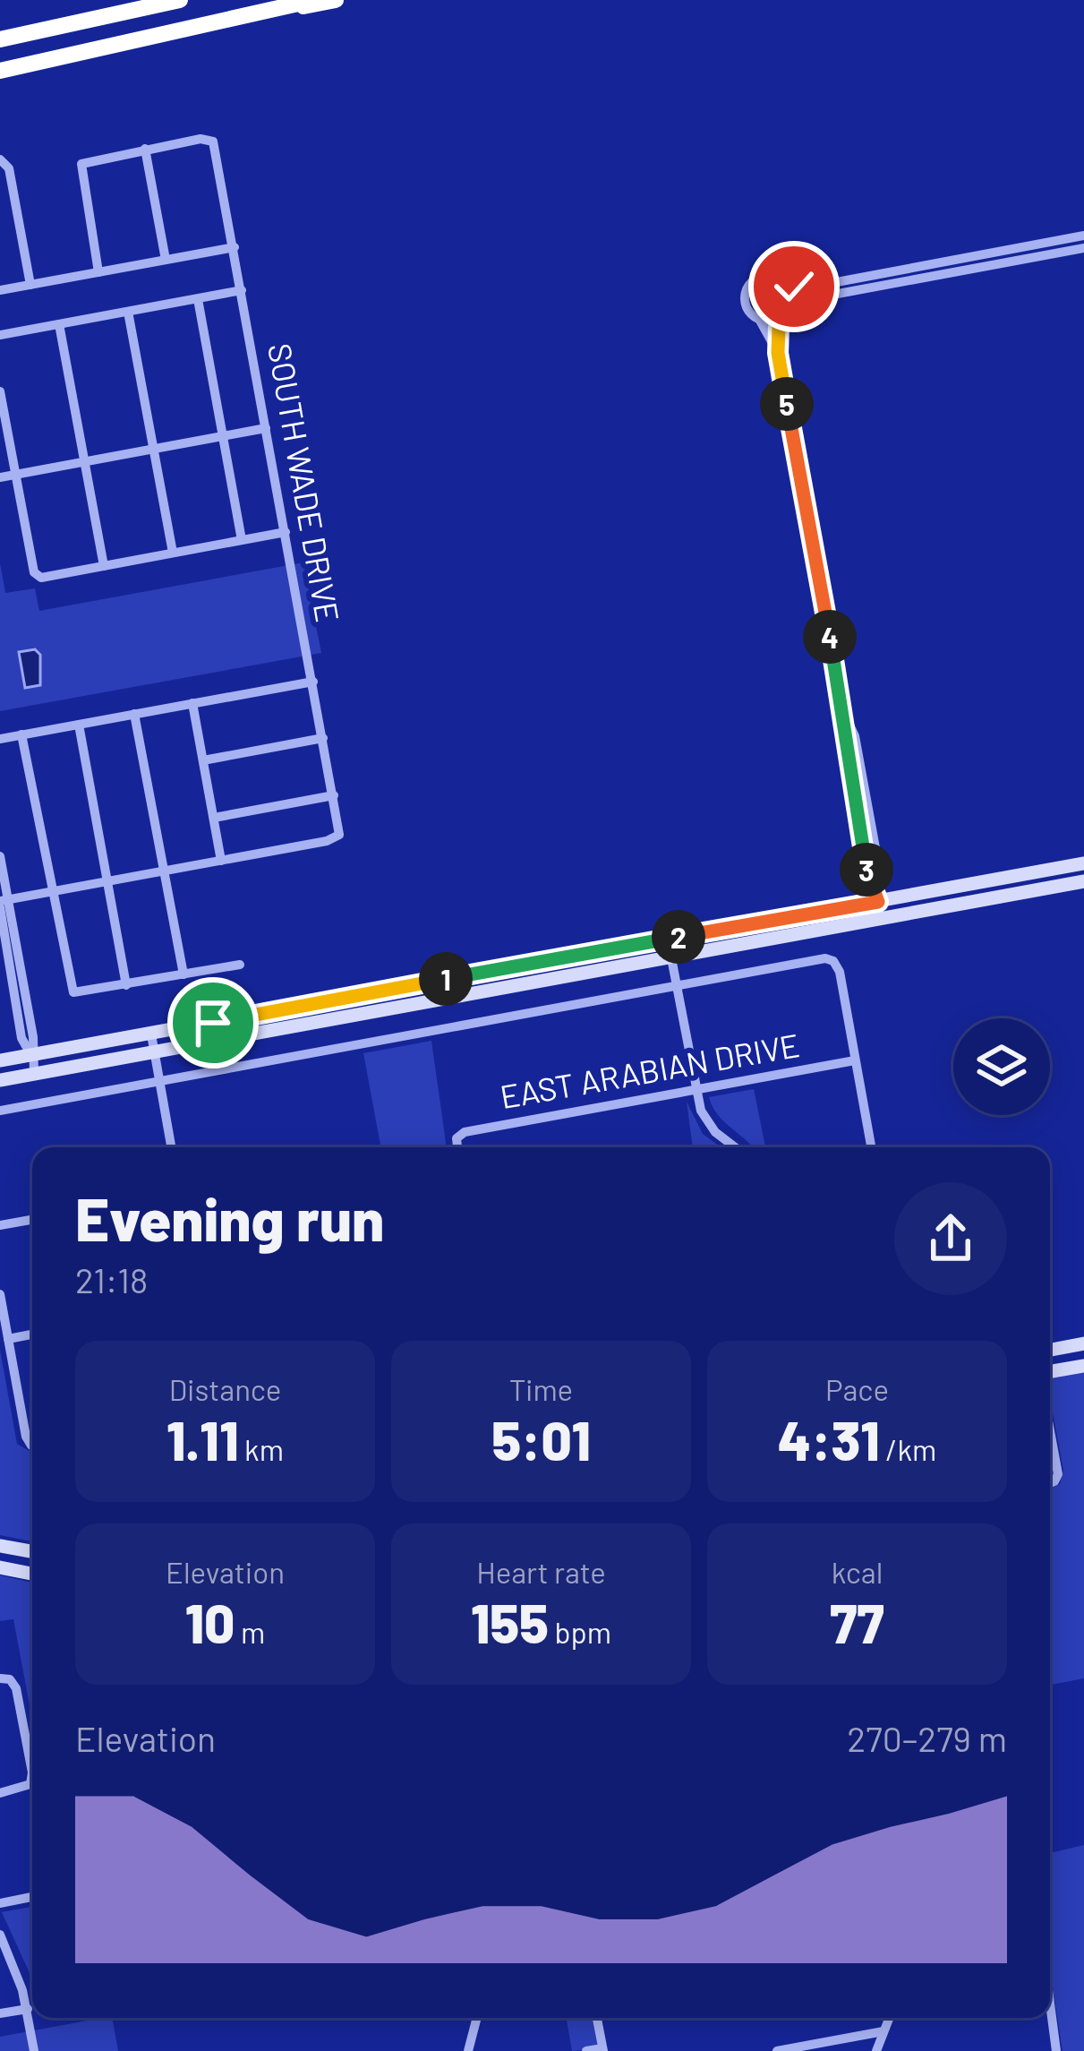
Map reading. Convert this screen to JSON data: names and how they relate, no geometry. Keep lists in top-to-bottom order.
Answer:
{
  "streets": {
    "street": ["SOUTH WADE DRIVE", "EAST ARABIAN DRIVE"]
  },
  "page": {
    "pins": [
      "5",
      "4",
      "3",
      "2",
      "1"
    ],
    "heading": ["Evening run", "21:18"],
    "stats": [
      ["Distance", "1.11 km"],
      ["Time", "5:01"],
      ["Pace", "4:31 /km"],
      ["Elevation", "10 m"],
      ["Heart rate", "155 bpm"],
      ["kcal", "77"]
    ],
    "chart": ["Elevation", "270–279 m"]
  }
}
